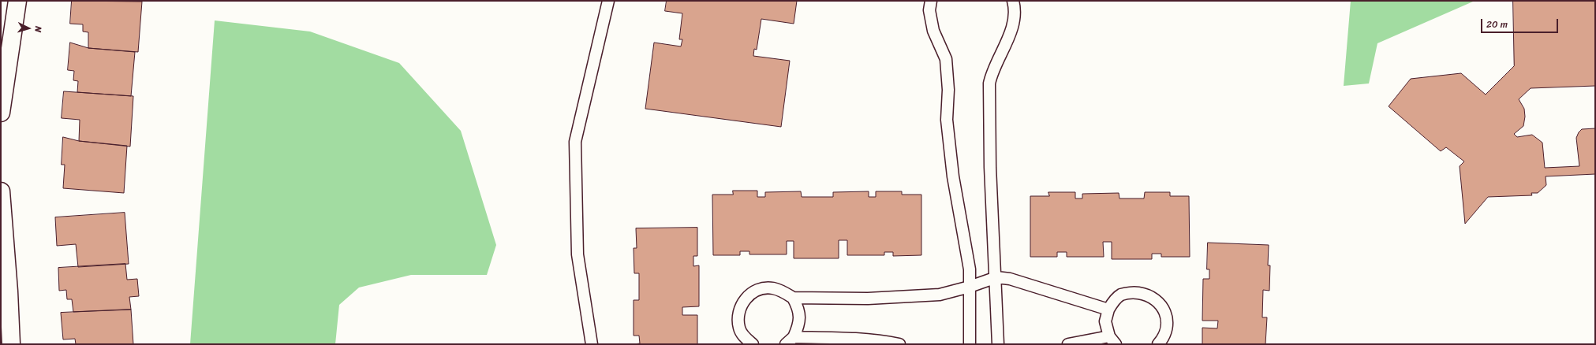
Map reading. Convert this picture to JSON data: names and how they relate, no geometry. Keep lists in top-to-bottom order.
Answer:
{
  "scale_bar": "20 m",
  "north": "right"
}
